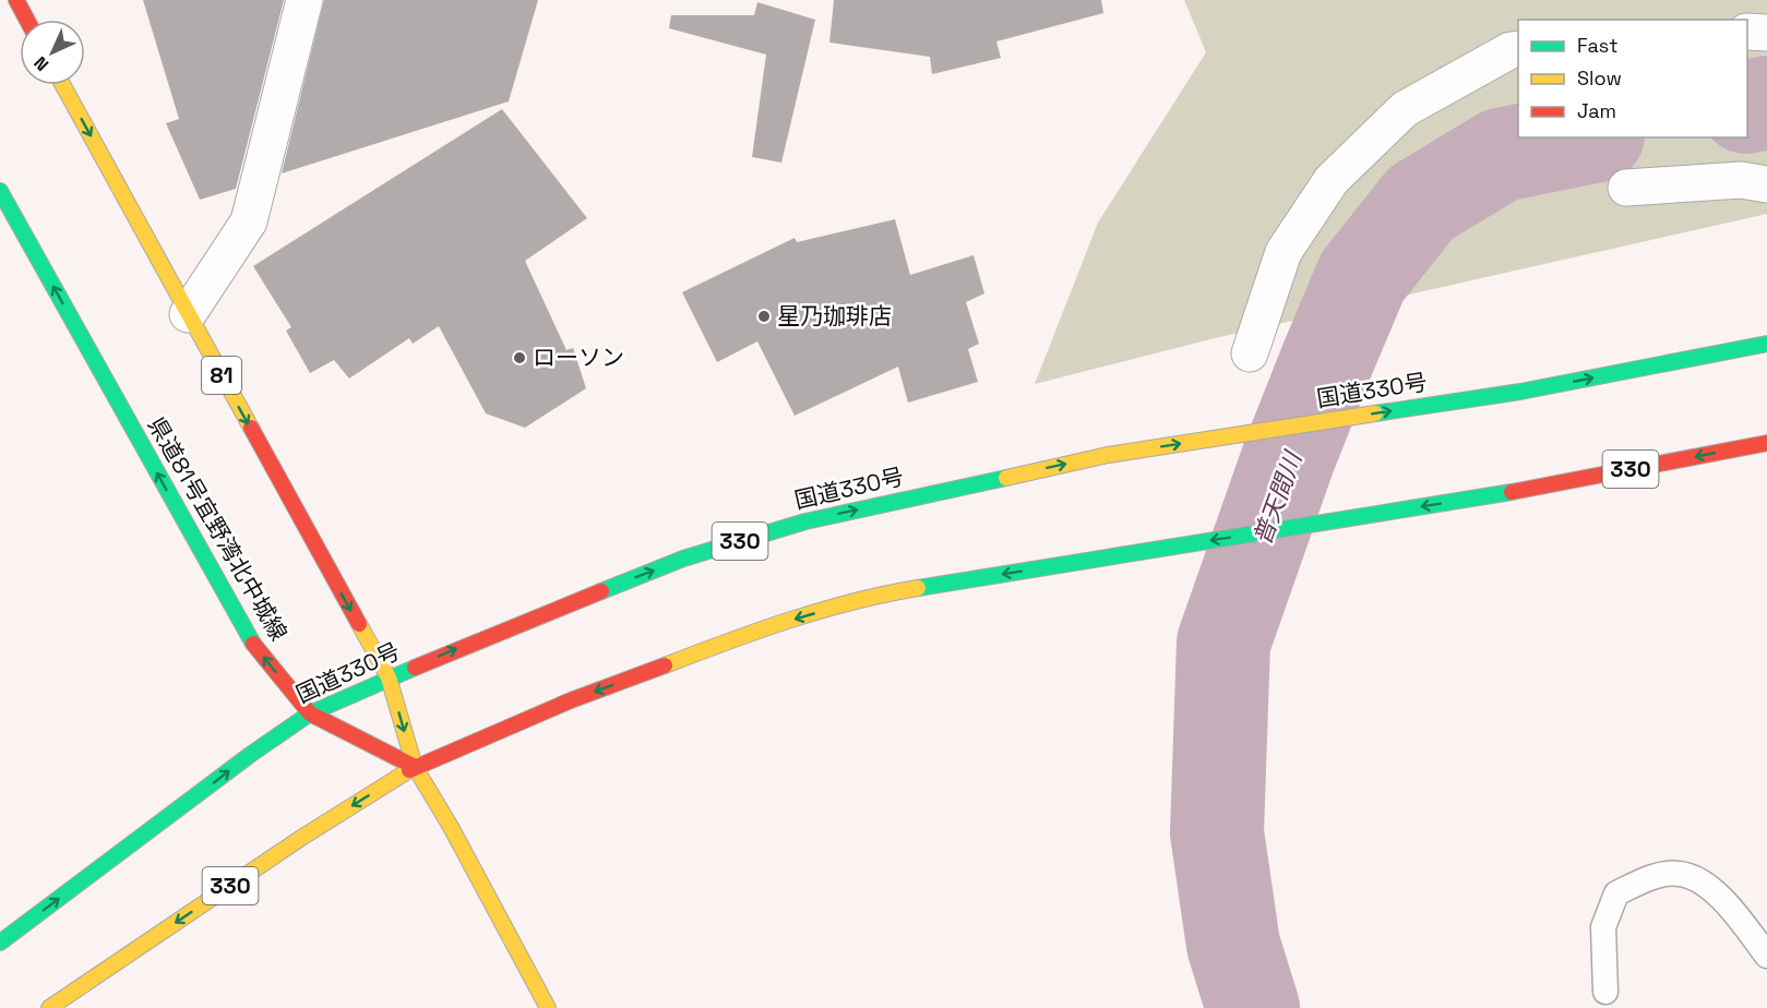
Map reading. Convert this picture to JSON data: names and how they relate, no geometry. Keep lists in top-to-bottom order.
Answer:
{
  "streets": {
    "main road": [
      "81",
      "国道330号",
      "330",
      "県道81号宜野湾北中城線"
    ]
  },
  "crossings": [
    ["81", "国道330号"],
    ["81", "330"],
    ["81", "県道81号宜野湾北中城線"],
    ["国道330号", "県道81号宜野湾北中城線"],
    ["330", "県道81号宜野湾北中城線"]
  ],
  "water": ["普天間川"],
  "places": ["星乃珈琲店", "ローソン"],
  "legend": ["Fast", "Slow", "Jam"],
  "north": "bottom left"
}
